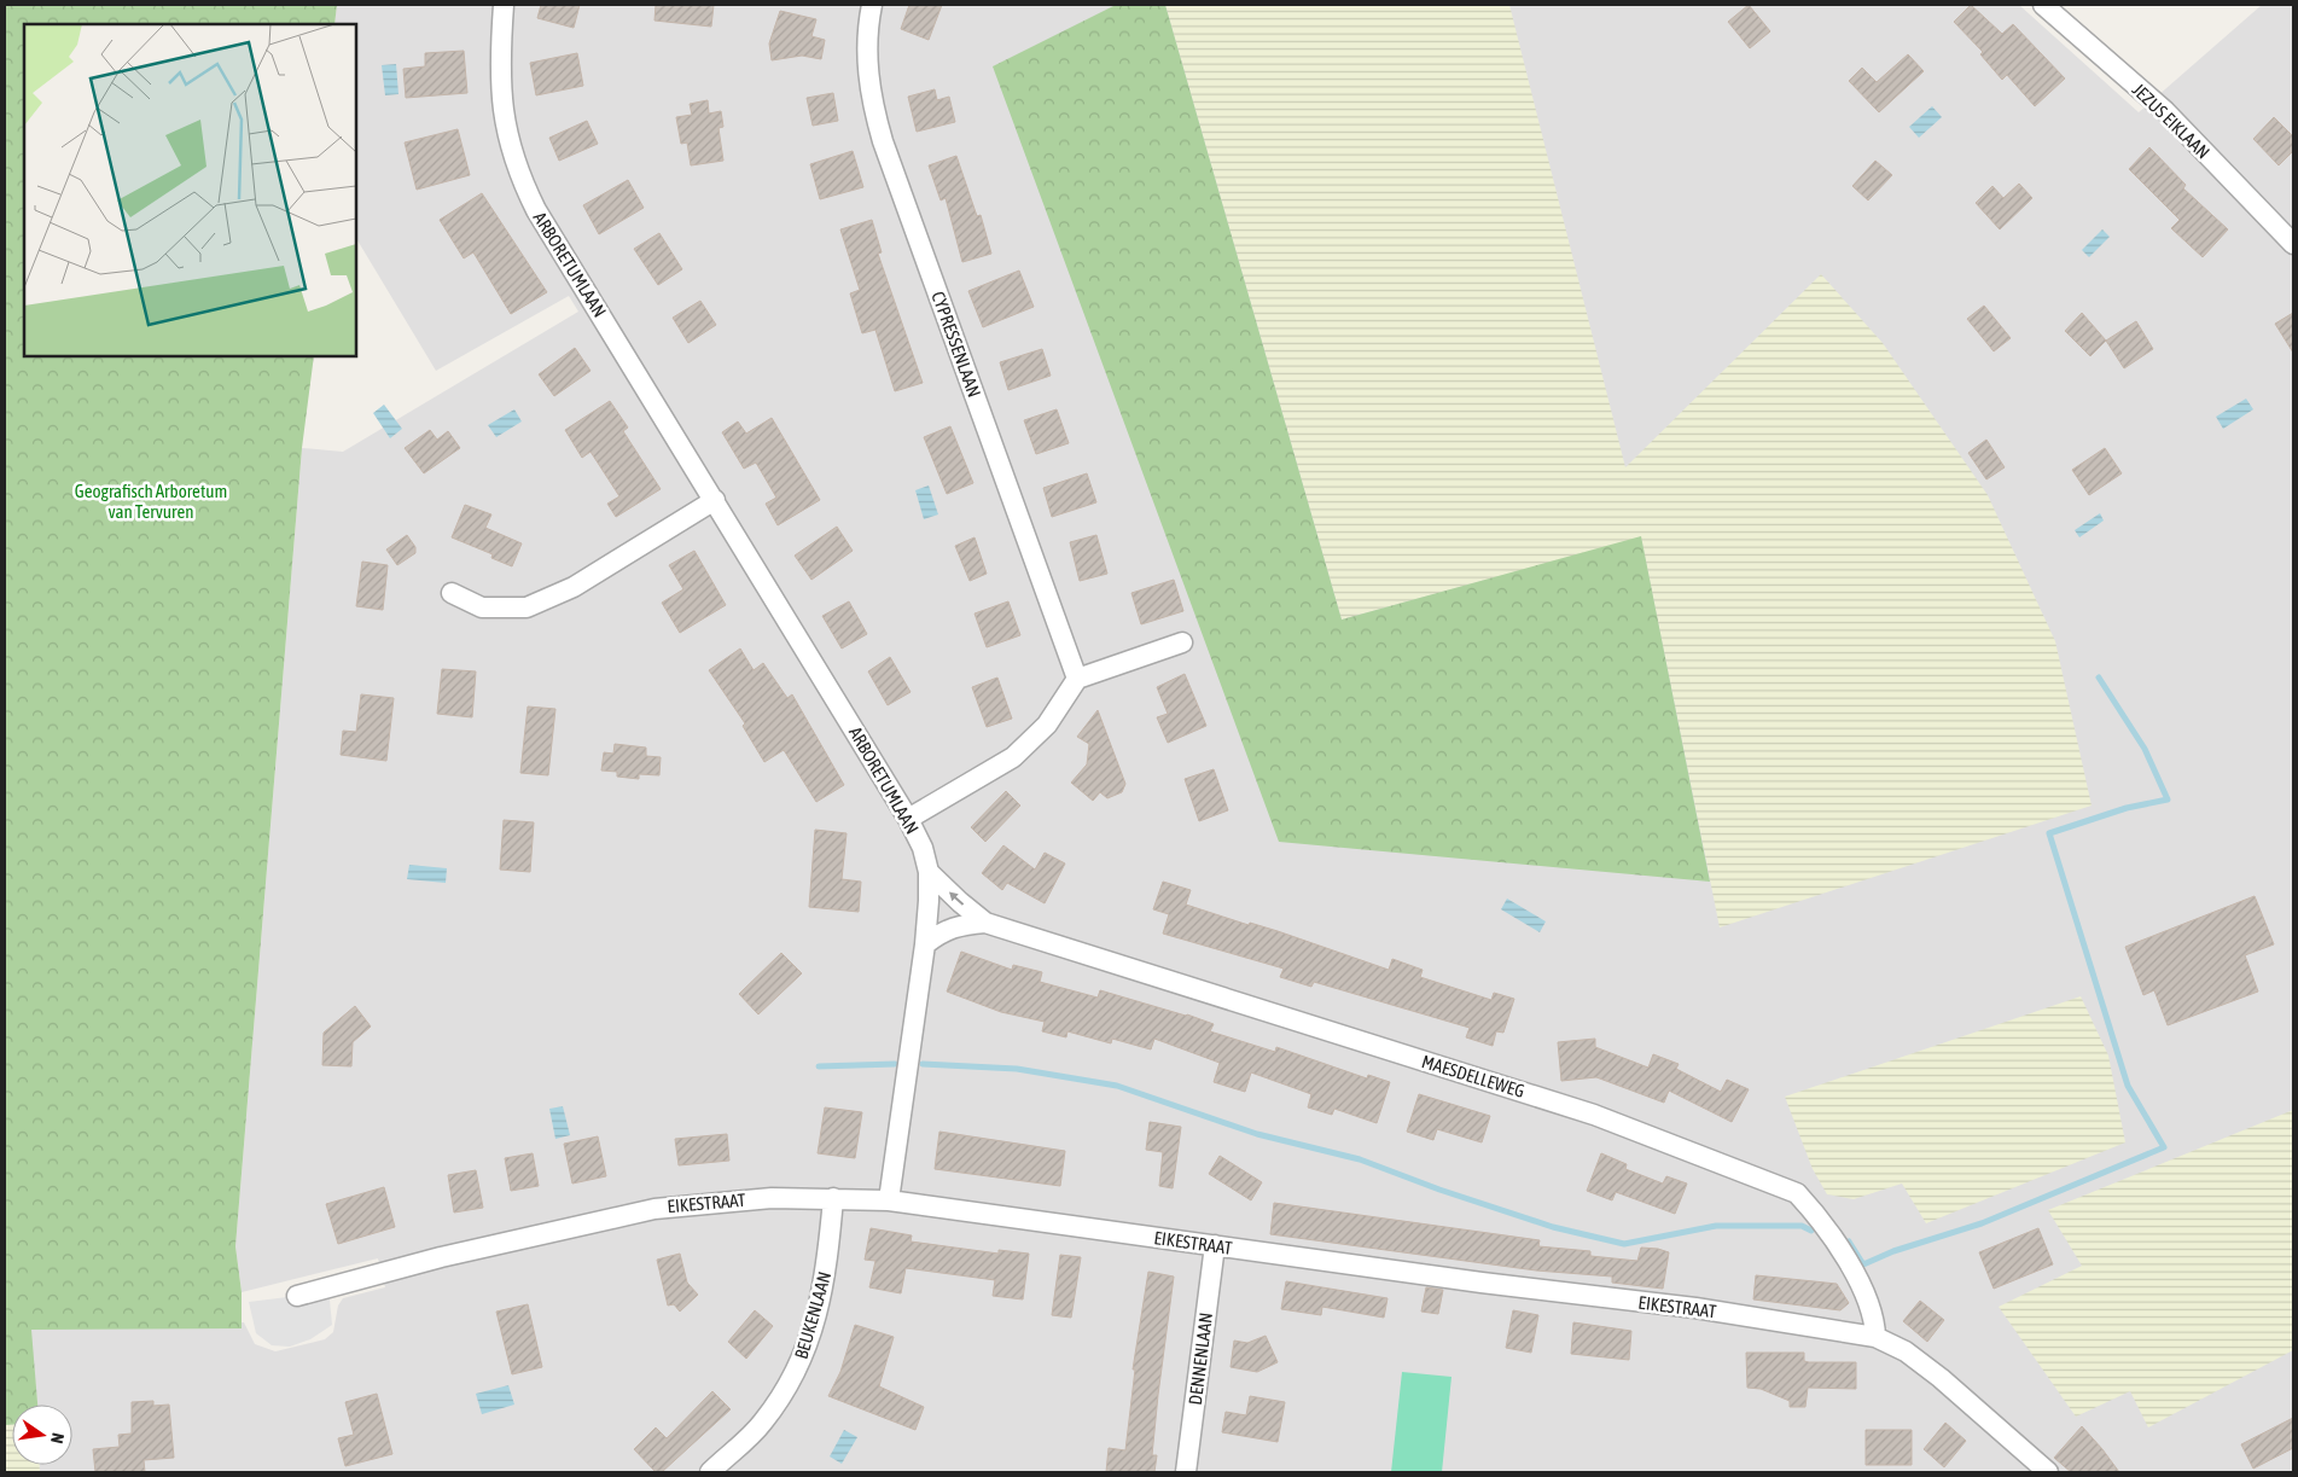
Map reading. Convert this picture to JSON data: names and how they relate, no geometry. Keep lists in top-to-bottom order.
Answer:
{
  "streets": {
    "street": [
      "JEZUS EIKLAAN",
      "ARBORETUMLAAN",
      "CYPRESSENLAAN",
      "MAESDELLEWEG",
      "EIKESTRAAT",
      "BEUKENLAAN",
      "DENNENLAAN"
    ]
  },
  "crossings": [
    ["ARBORETUMLAAN", "MAESDELLEWEG"],
    ["ARBORETUMLAAN", "EIKESTRAAT"],
    ["MAESDELLEWEG", "EIKESTRAAT"],
    ["EIKESTRAAT", "BEUKENLAAN"],
    ["EIKESTRAAT", "DENNENLAAN"]
  ],
  "parks": ["Geografisch Arboretum van Tervuren"],
  "north": "right"
}
